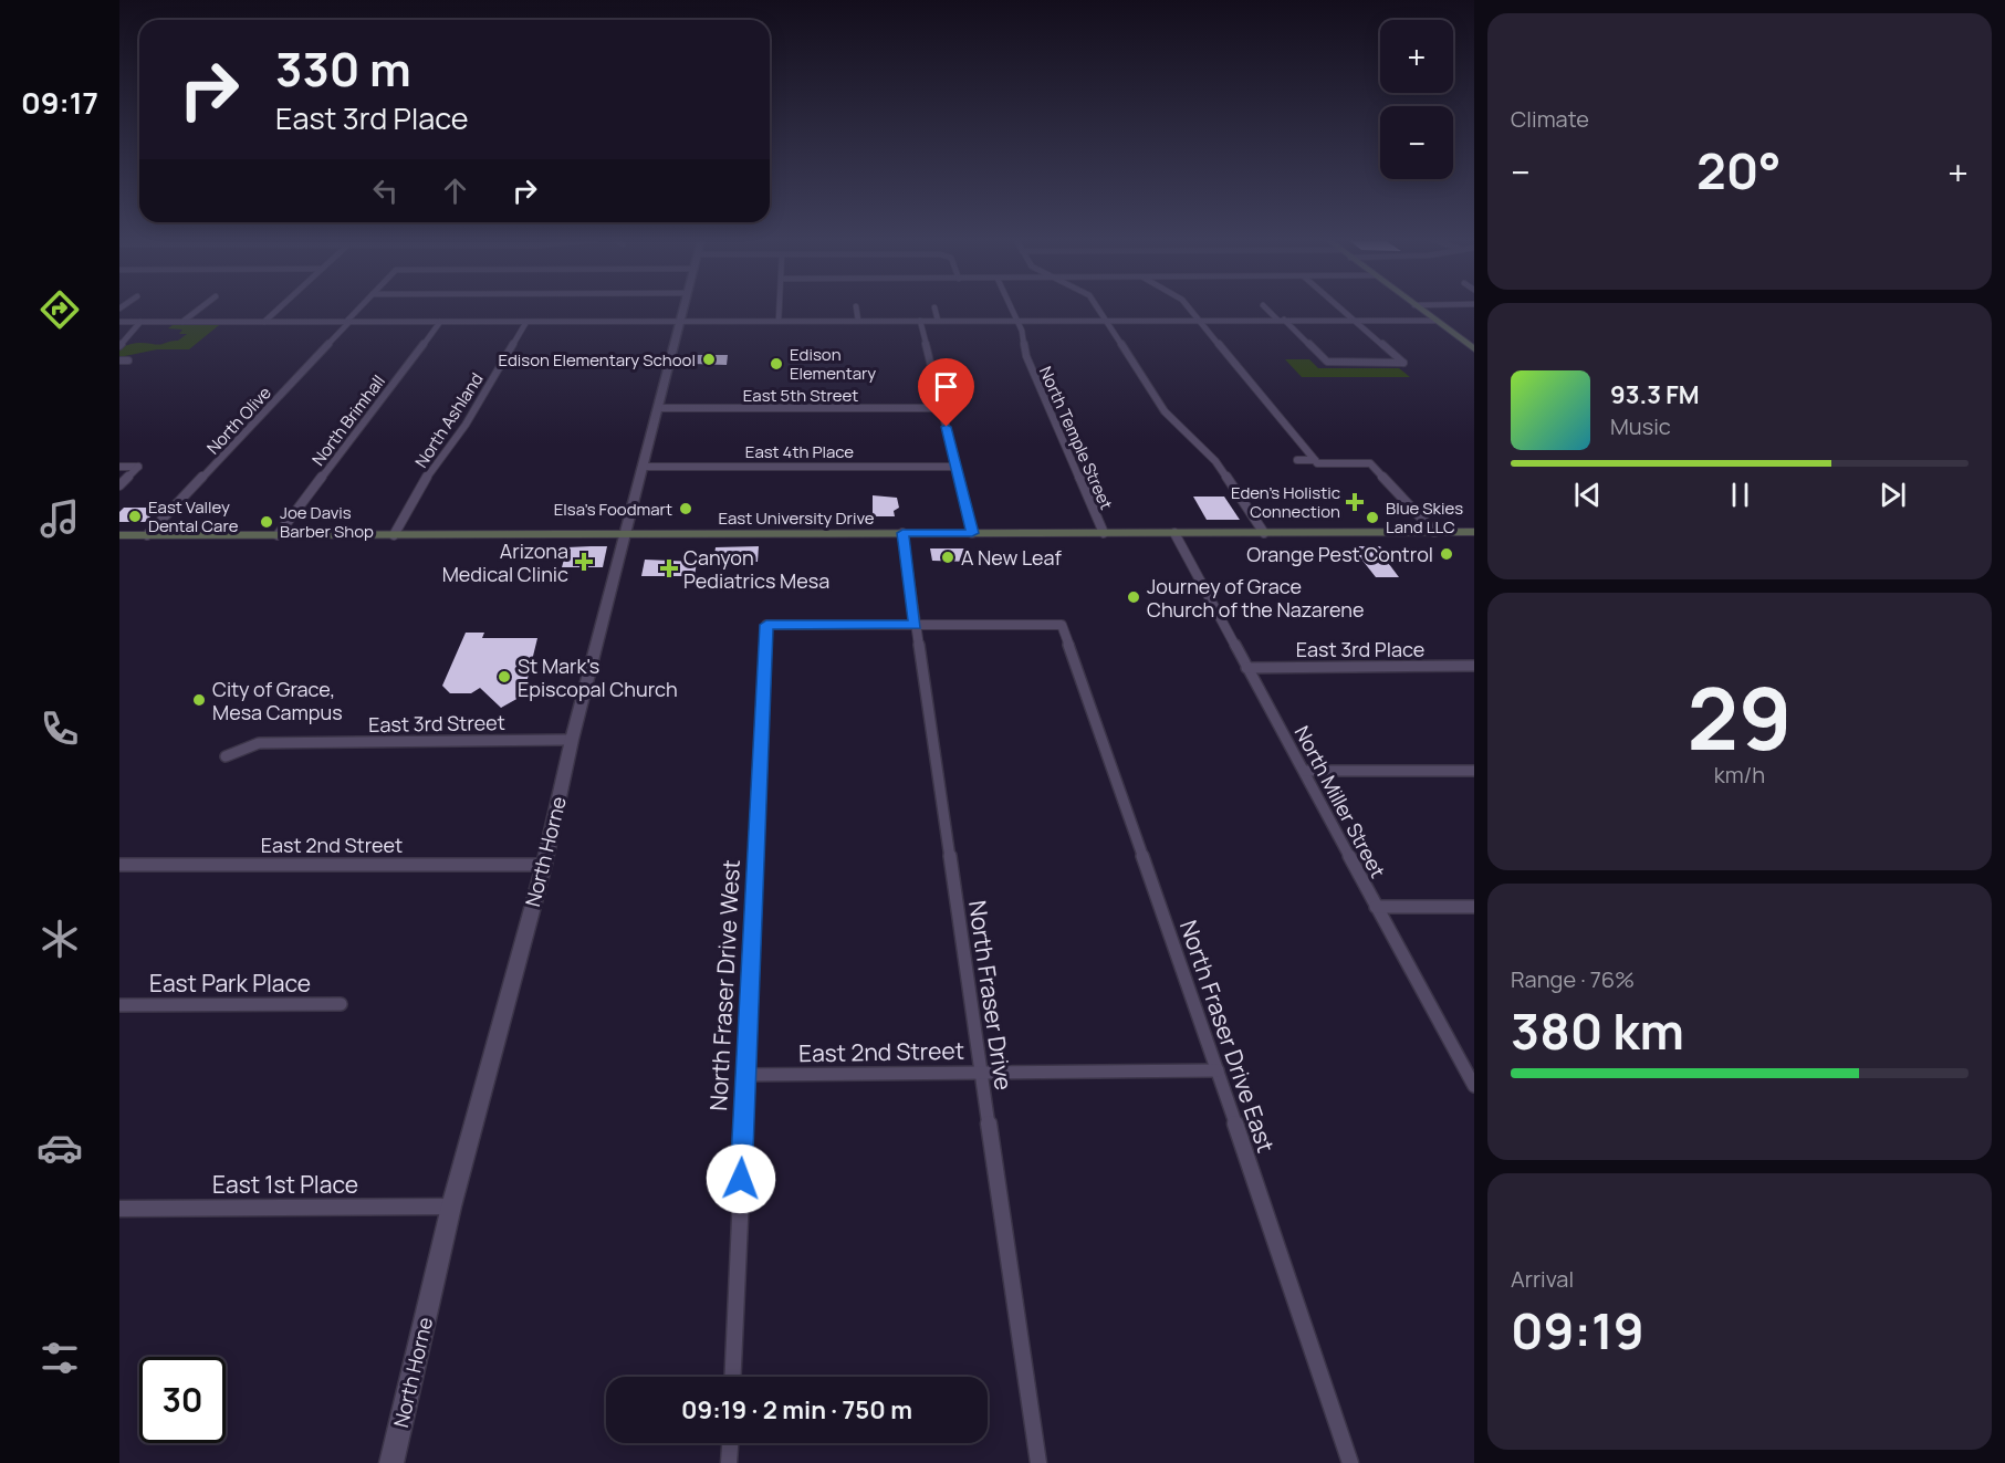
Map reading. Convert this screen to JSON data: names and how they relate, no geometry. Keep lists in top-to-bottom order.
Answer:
{
  "streets": {
    "main road": ["East University Drive"],
    "street": [
      "East 5th Street",
      "North Olive",
      "North Brimhall",
      "North Ashland",
      "North Temple Street",
      "East 4th Place",
      "East 3rd Place",
      "East 3rd Street",
      "North Miller Street",
      "East 2nd Street",
      "North Horne",
      "East Park Place",
      "North Fraser Drive West",
      "North Fraser Drive",
      "North Fraser Drive East",
      "East 1st Place"
    ]
  },
  "crossings": [
    ["East 5th Street", "North Horne"],
    ["North Olive", "East University Drive"],
    ["North Brimhall", "East University Drive"],
    ["North Ashland", "East University Drive"],
    ["North Temple Street", "East University Drive"],
    ["East 4th Place", "North Horne"],
    ["East University Drive", "North Miller Street"],
    ["East University Drive", "North Horne"],
    ["East University Drive", "North Fraser Drive"],
    ["East 3rd Place", "North Miller Street"],
    ["East 3rd Street", "North Horne"],
    ["East 2nd Street", "North Horne"],
    ["East 2nd Street", "North Fraser Drive West"],
    ["East 2nd Street", "North Fraser Drive"],
    ["East 2nd Street", "North Fraser Drive East"],
    ["North Horne", "East 1st Place"],
    ["North Fraser Drive West", "North Fraser Drive"],
    ["North Fraser Drive West", "North Fraser Drive East"],
    ["North Fraser Drive", "North Fraser Drive East"]
  ],
  "places": {
    "other": [
      "Edison Elementary School",
      "Edison Elementary",
      "Elsa's Foodmart",
      "East Valley Dental Care",
      "Blue Skies Land LLC",
      "Joe Davis Barber Shop",
      "Orange Pest Control",
      "A New Leaf",
      "Journey of Grace Church of the Nazarene",
      "St Mark's Episcopal Church",
      "City of Grace, Mesa Campus"
    ],
    "health": ["Eden's Holistic Connection", "Arizona Medical Clinic", "Canyon Pediatrics Mesa"]
  },
  "page": {
    "tabs": "09:17",
    "tile": [
      "Climate",
      ["29", "km/h"],
      ["Range · 76%", "380 km"],
      ["Arrival", "09:19"]
    ],
    "map_buttons": ["+", "−"],
    "turn": ["330 m", "East 3rd Place"],
    "heat": ["−", "20°", "+"],
    "song": ["93.3 FM", "Music"],
    "limit": "30",
    "trip": "09:19 · 2 min · 750 m"
  }
}
